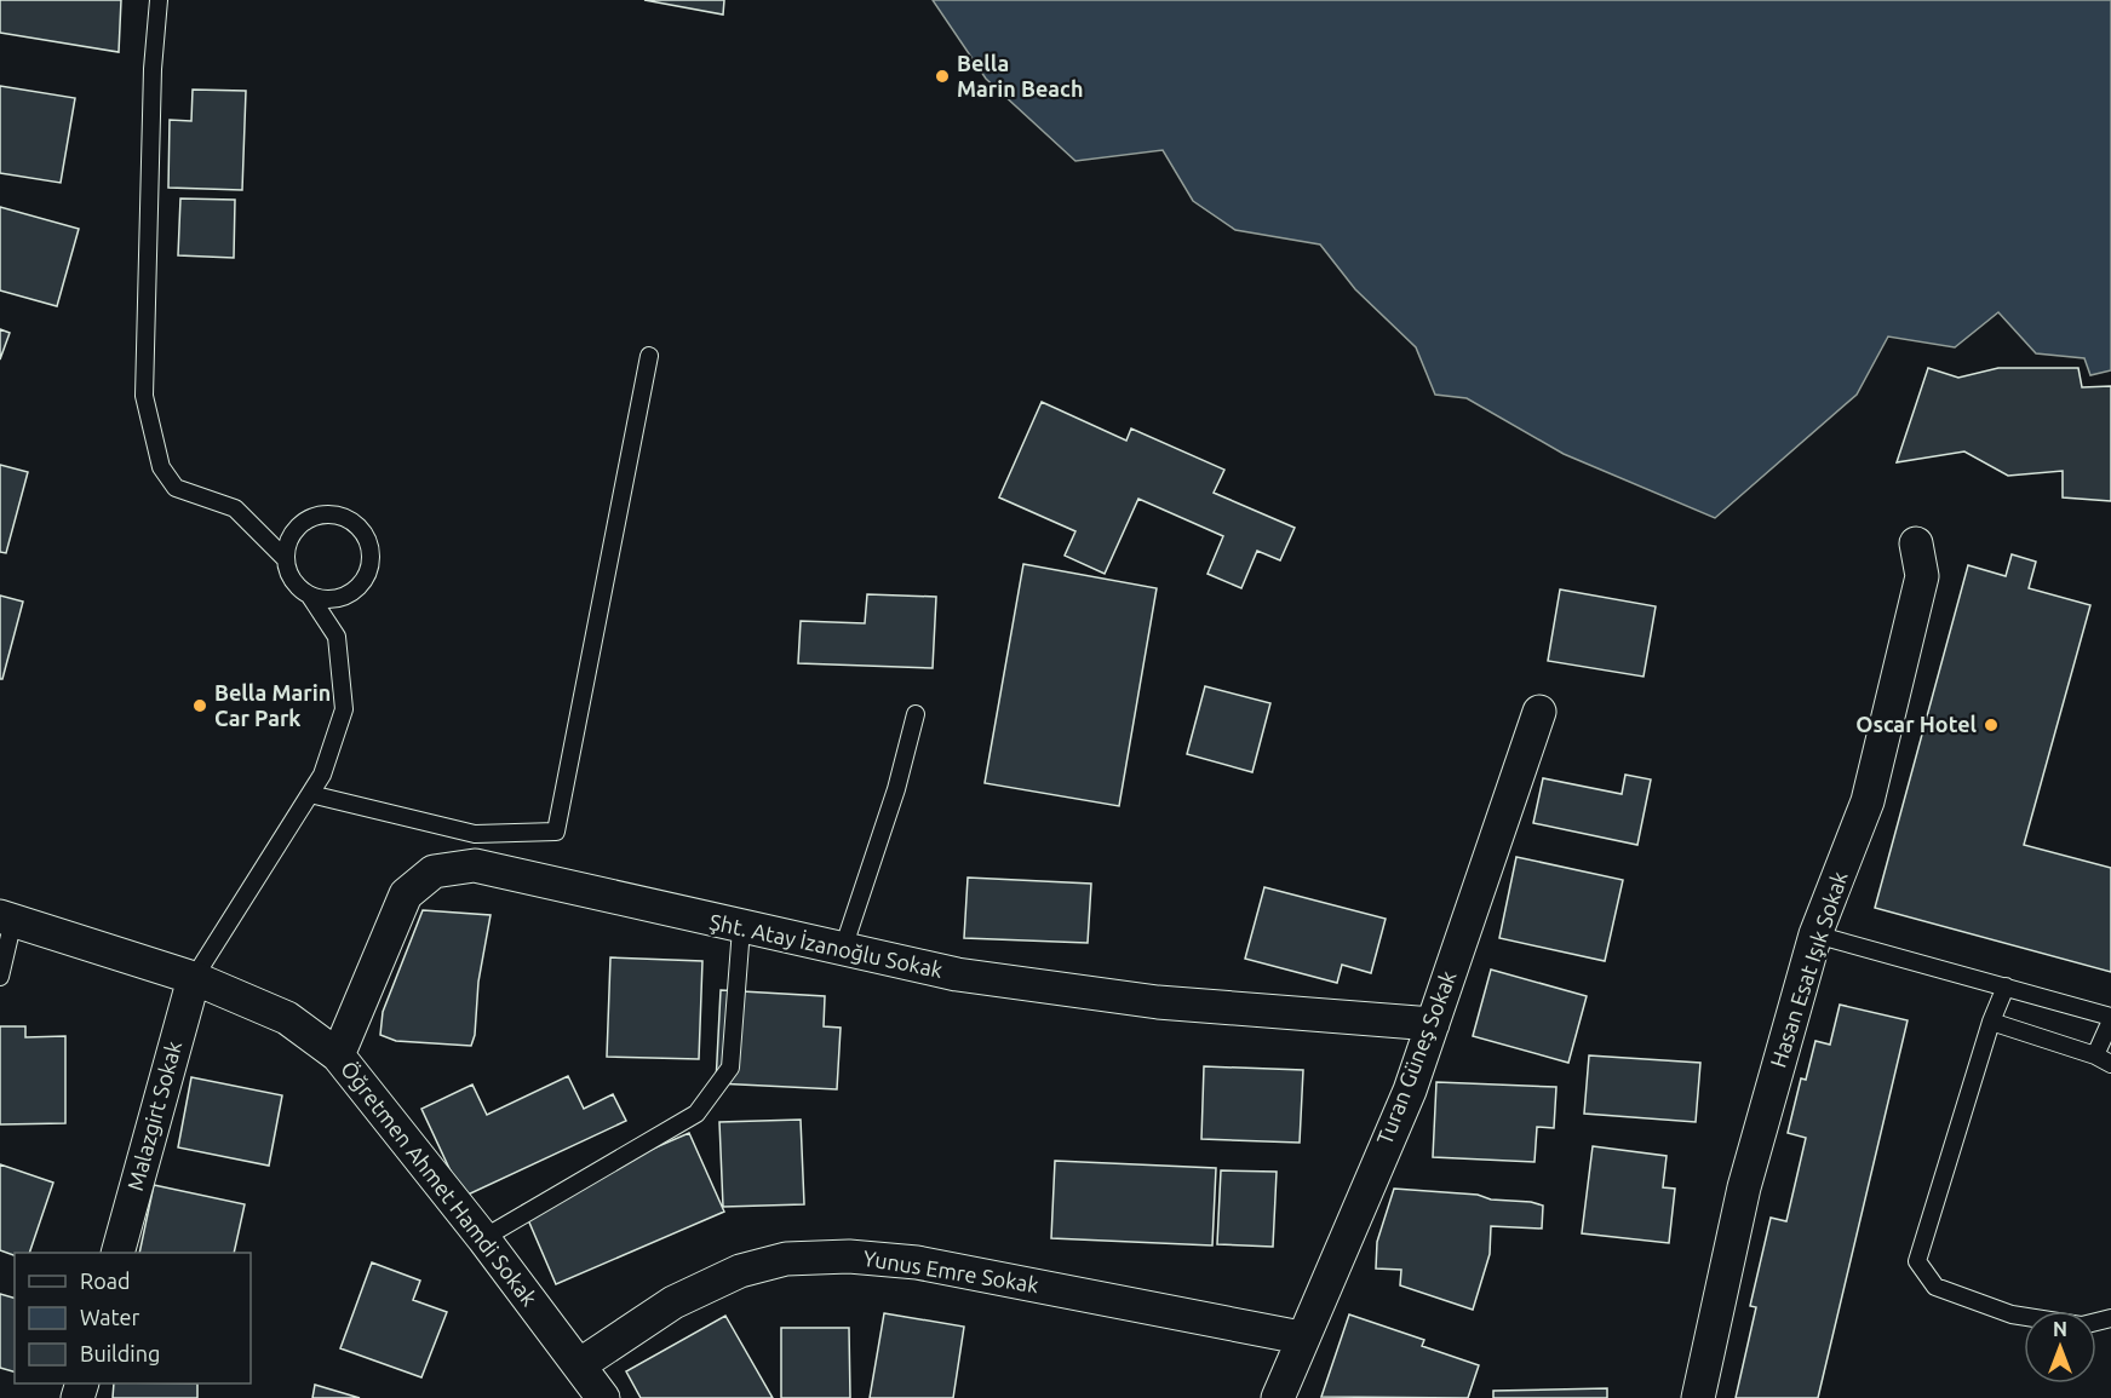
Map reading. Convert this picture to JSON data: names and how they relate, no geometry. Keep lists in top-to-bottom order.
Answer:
{
  "streets": {
    "street": [
      "Şht. Atay İzanoğlu Sokak",
      "Hasan Esat Işık Sokak",
      "Turan Güneş Sokak",
      "Malazgirt Sokak",
      "Öğretmen Ahmet Hamdi Sokak",
      "Yunus Emre Sokak"
    ]
  },
  "crossings": [
    ["Şht. Atay İzanoğlu Sokak", "Turan Güneş Sokak"],
    ["Şht. Atay İzanoğlu Sokak", "Öğretmen Ahmet Hamdi Sokak"],
    ["Turan Güneş Sokak", "Yunus Emre Sokak"],
    ["Malazgirt Sokak", "Öğretmen Ahmet Hamdi Sokak"],
    ["Öğretmen Ahmet Hamdi Sokak", "Yunus Emre Sokak"]
  ],
  "places": ["Bella Marin Beach", "Bella Marin Car Park", "Oscar Hotel"],
  "legend": ["Road", "Water", "Building"],
  "north": "top"
}
